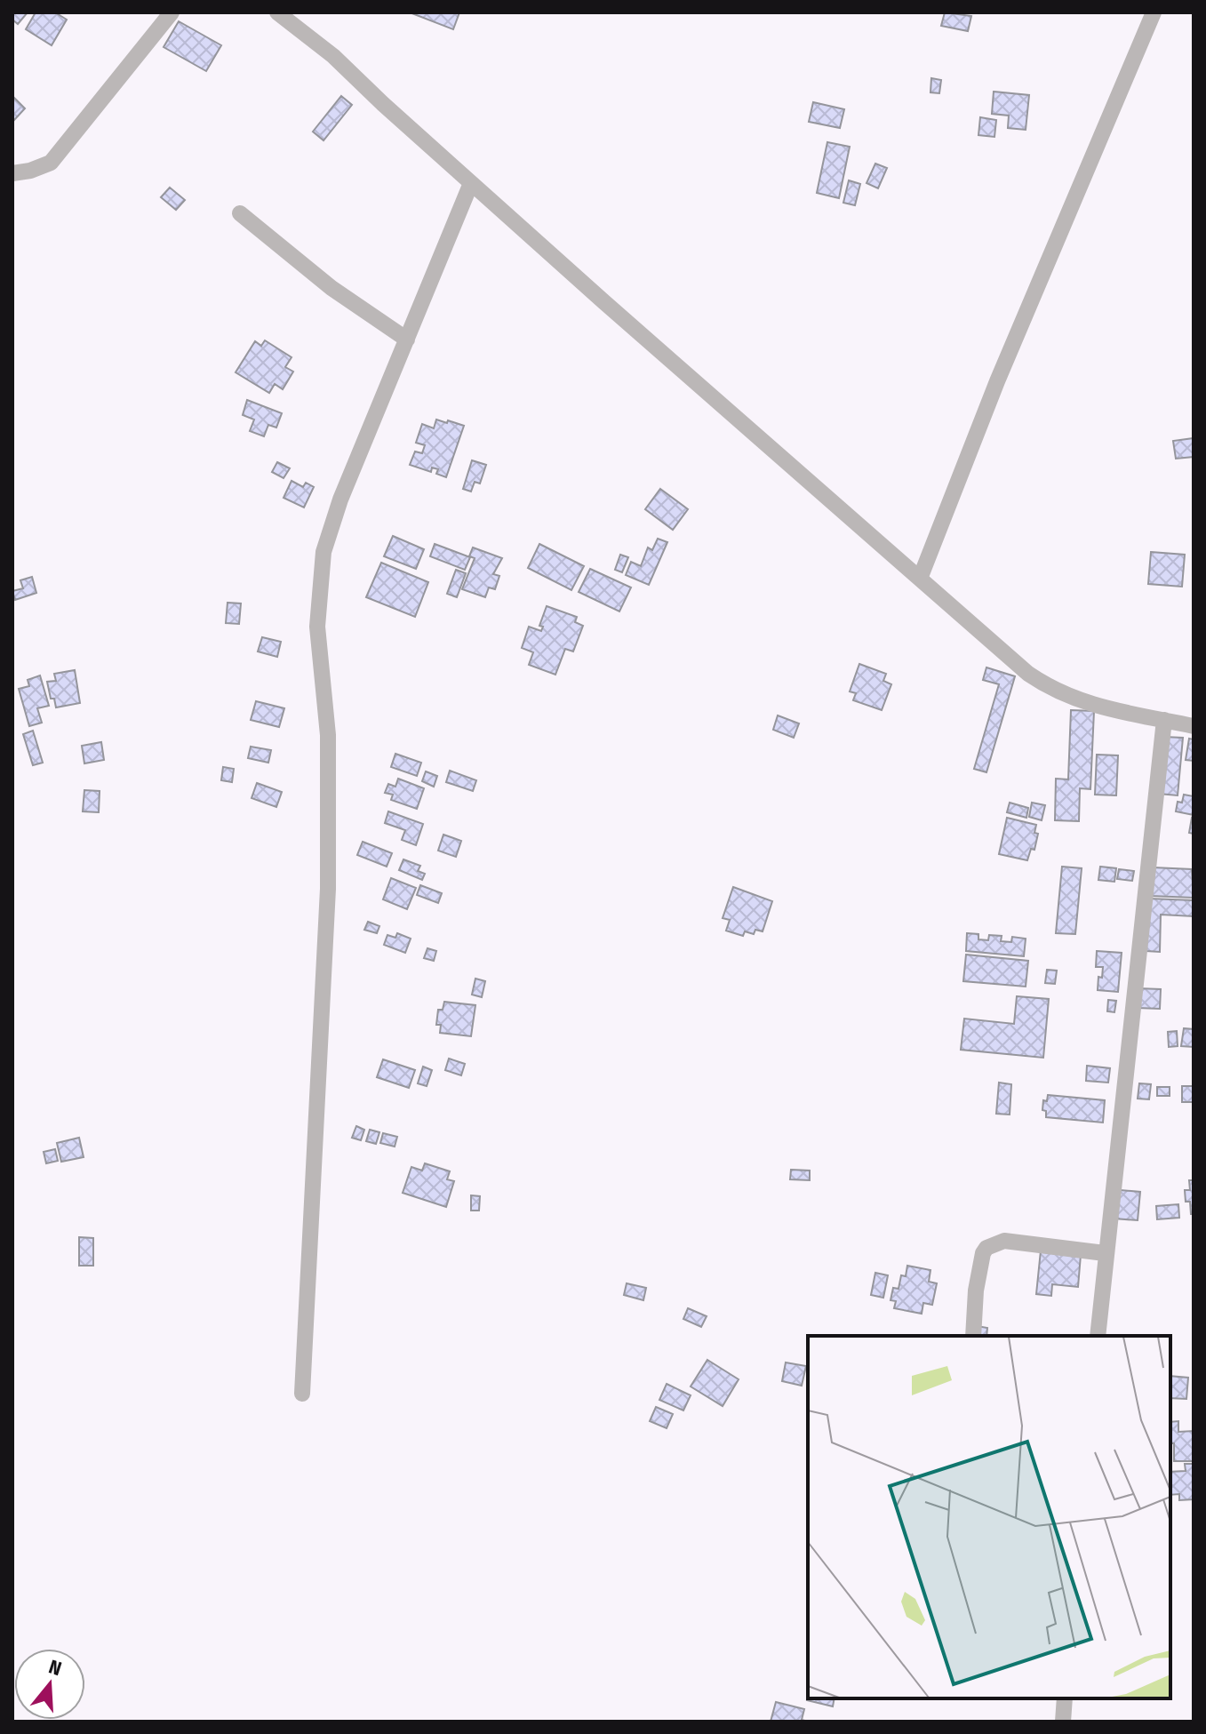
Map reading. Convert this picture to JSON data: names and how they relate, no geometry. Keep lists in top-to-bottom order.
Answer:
{
  "north": "top"
}
